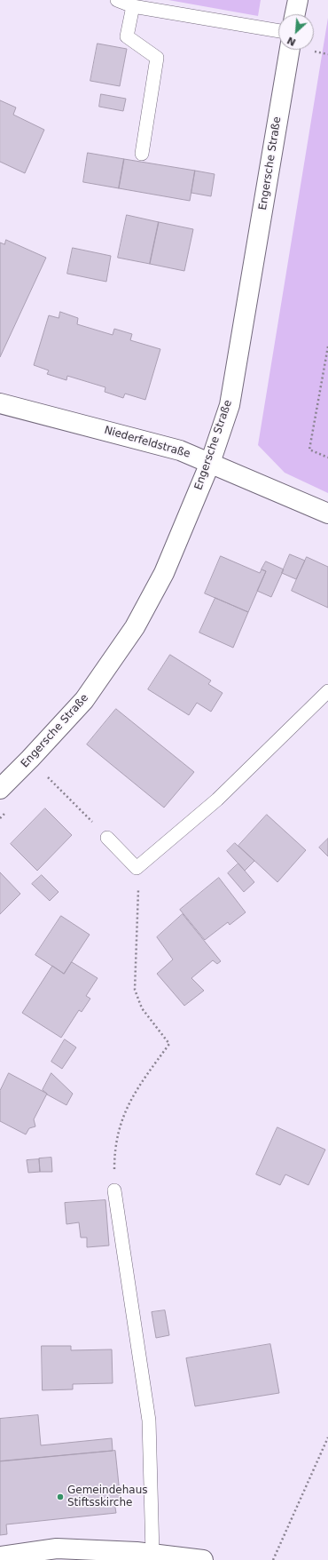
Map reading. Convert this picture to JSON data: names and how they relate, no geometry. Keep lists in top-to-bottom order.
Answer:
{
  "streets": {
    "main road": ["Engersche Straße", "Niederfeldstraße"]
  },
  "crossings": [
    ["Engersche Straße", "Niederfeldstraße"]
  ],
  "places": ["Gemeindehaus Stiftsskirche"],
  "north": "bottom left"
}
